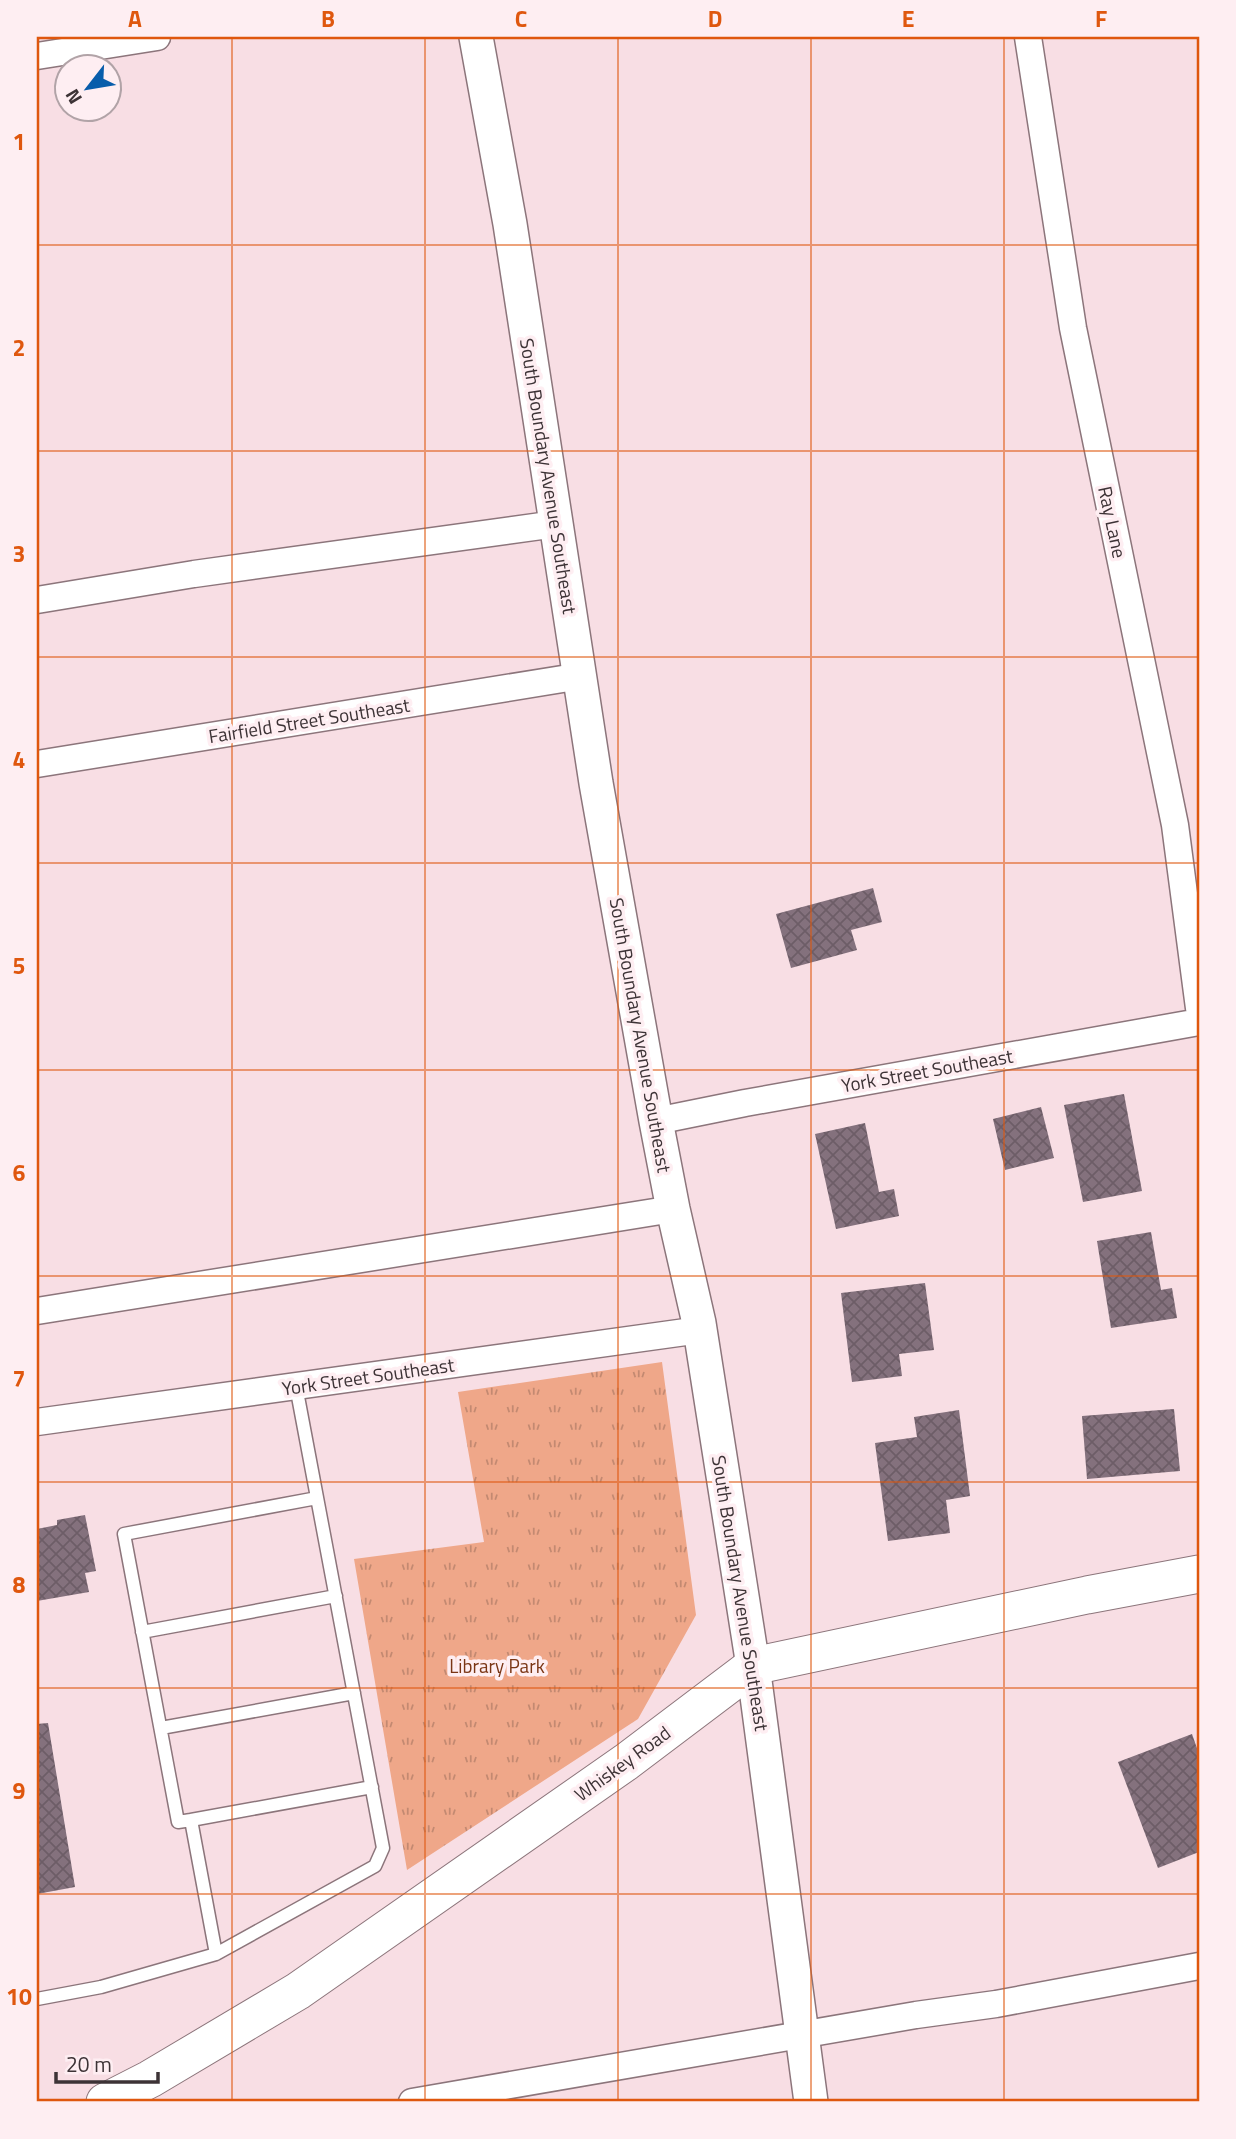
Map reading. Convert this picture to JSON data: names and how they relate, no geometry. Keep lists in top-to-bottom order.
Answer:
{
  "streets": {
    "main road": ["Whiskey Road"],
    "street": [
      "South Boundary Avenue Southeast",
      "Ray Lane",
      "Fairfield Street Southeast",
      "York Street Southeast"
    ]
  },
  "crossings": [
    ["South Boundary Avenue Southeast", "Fairfield Street Southeast"],
    ["South Boundary Avenue Southeast", "York Street Southeast"],
    ["South Boundary Avenue Southeast", "Whiskey Road"]
  ],
  "parks": ["Library Park"],
  "scale_bar": "20 m",
  "north": "bottom left",
  "grid": {
    "columns": [
      "A",
      "B",
      "C",
      "D",
      "E",
      "F"
    ],
    "rows": [
      "1",
      "2",
      "3",
      "4",
      "5",
      "6",
      "7",
      "8",
      "9",
      "10"
    ]
  }
}
